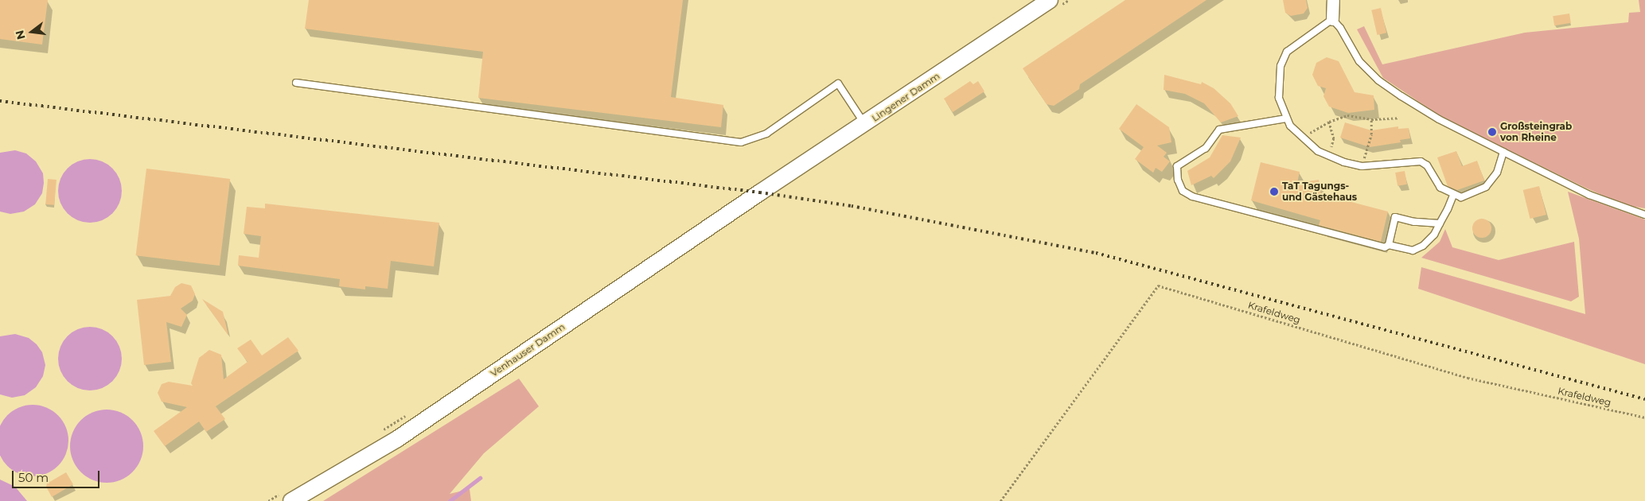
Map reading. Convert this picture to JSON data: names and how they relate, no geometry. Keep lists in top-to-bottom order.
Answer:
{
  "streets": {
    "main road": ["Lingener Damm", "Venhauser Damm"],
    "path": ["Krafeldweg"]
  },
  "crossings": [
    ["Lingener Damm", "Venhauser Damm"]
  ],
  "places": ["Großsteingrab von Rheine", "TaT Tagungs- und Gästehaus"],
  "scale_bar": "50 m",
  "north": "left"
}
